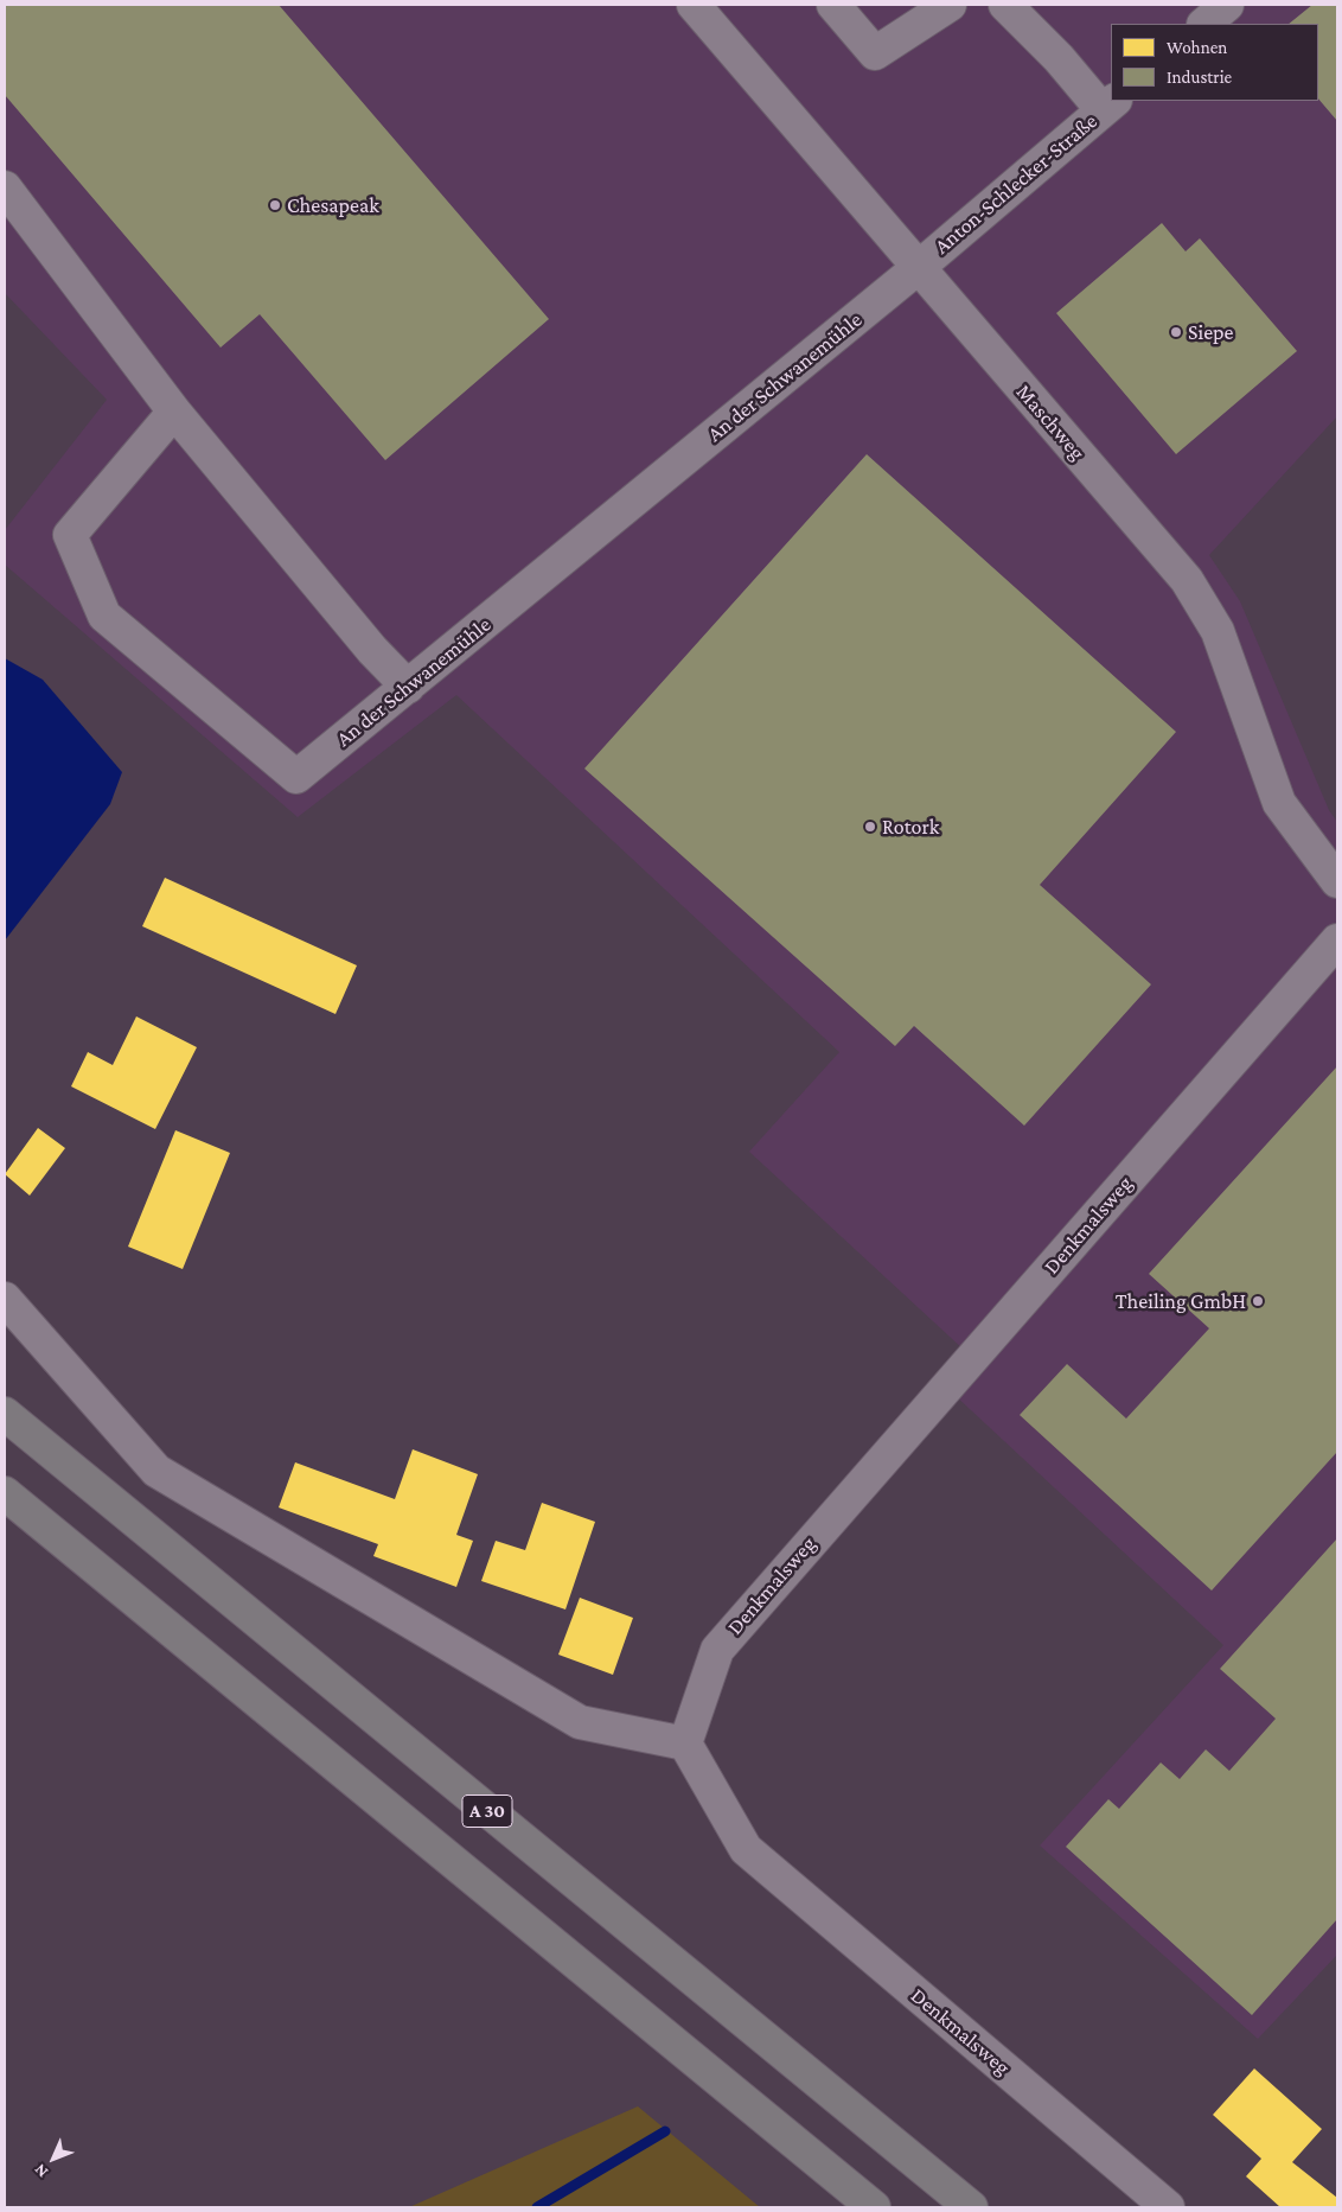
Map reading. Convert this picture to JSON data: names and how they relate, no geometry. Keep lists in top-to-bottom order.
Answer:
{
  "streets": {
    "highway": ["A 30"],
    "street": [
      "Anton-Schlecker-Straße",
      "An der Schwanemühle",
      "Maschweg",
      "Denkmalsweg"
    ]
  },
  "crossings": [
    ["Anton-Schlecker-Straße", "An der Schwanemühle"],
    ["Anton-Schlecker-Straße", "Maschweg"],
    ["An der Schwanemühle", "Maschweg"]
  ],
  "places": [
    "Chesapeak",
    "Siepe",
    "Rotork",
    "Theiling GmbH"
  ],
  "legend": ["Wohnen", "Industrie"],
  "north": "bottom left"
}
